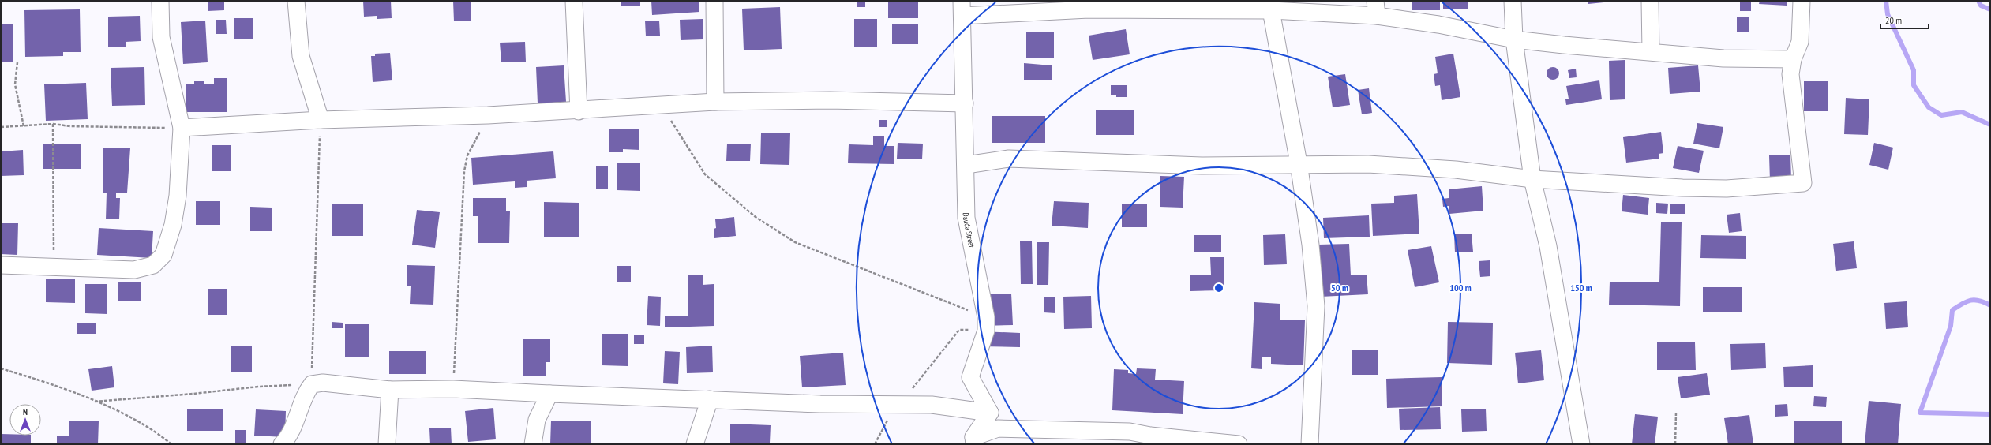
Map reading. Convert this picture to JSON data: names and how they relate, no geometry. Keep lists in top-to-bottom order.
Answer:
{
  "streets": {
    "street": ["Dauda Street"]
  },
  "scale_bar": "20 m",
  "north": "top",
  "rings": ["50 m", "100 m", "150 m"]
}
